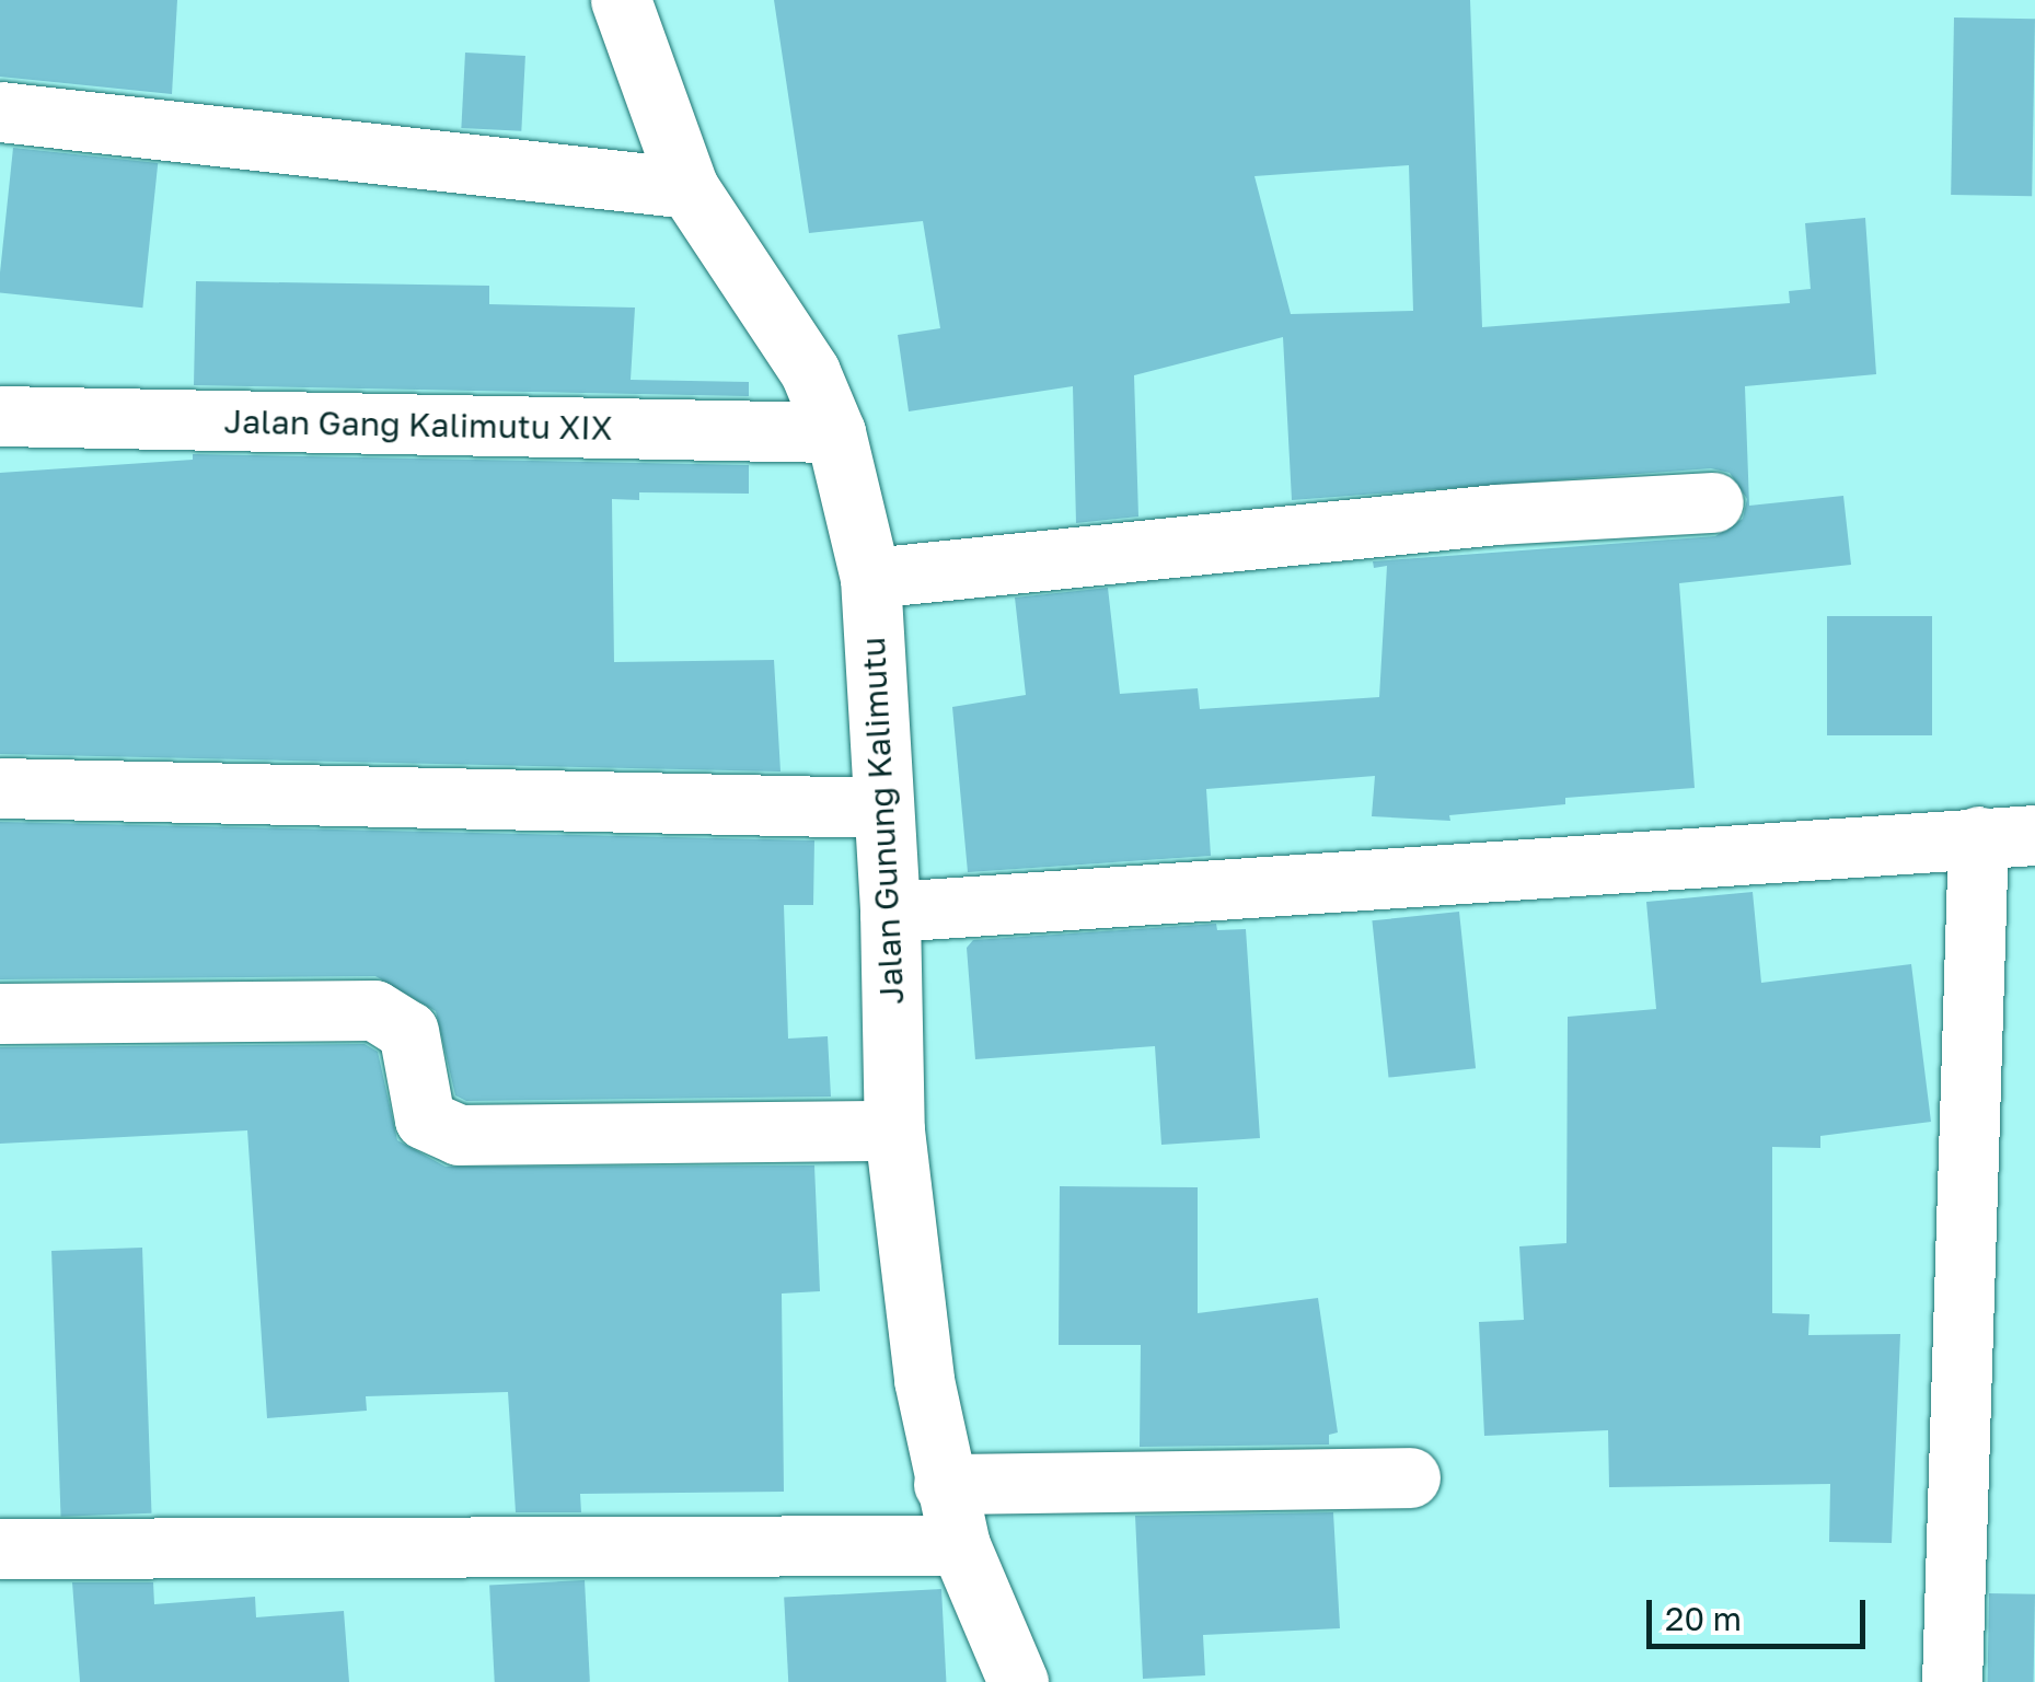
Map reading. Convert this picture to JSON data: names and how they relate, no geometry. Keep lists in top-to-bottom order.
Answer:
{
  "streets": {
    "street": ["Jalan Gang Kalimutu XIX", "Jalan Gunung Kalimutu"]
  },
  "crossings": [
    ["Jalan Gang Kalimutu XIX", "Jalan Gunung Kalimutu"]
  ],
  "scale_bar": "20 m"
}
